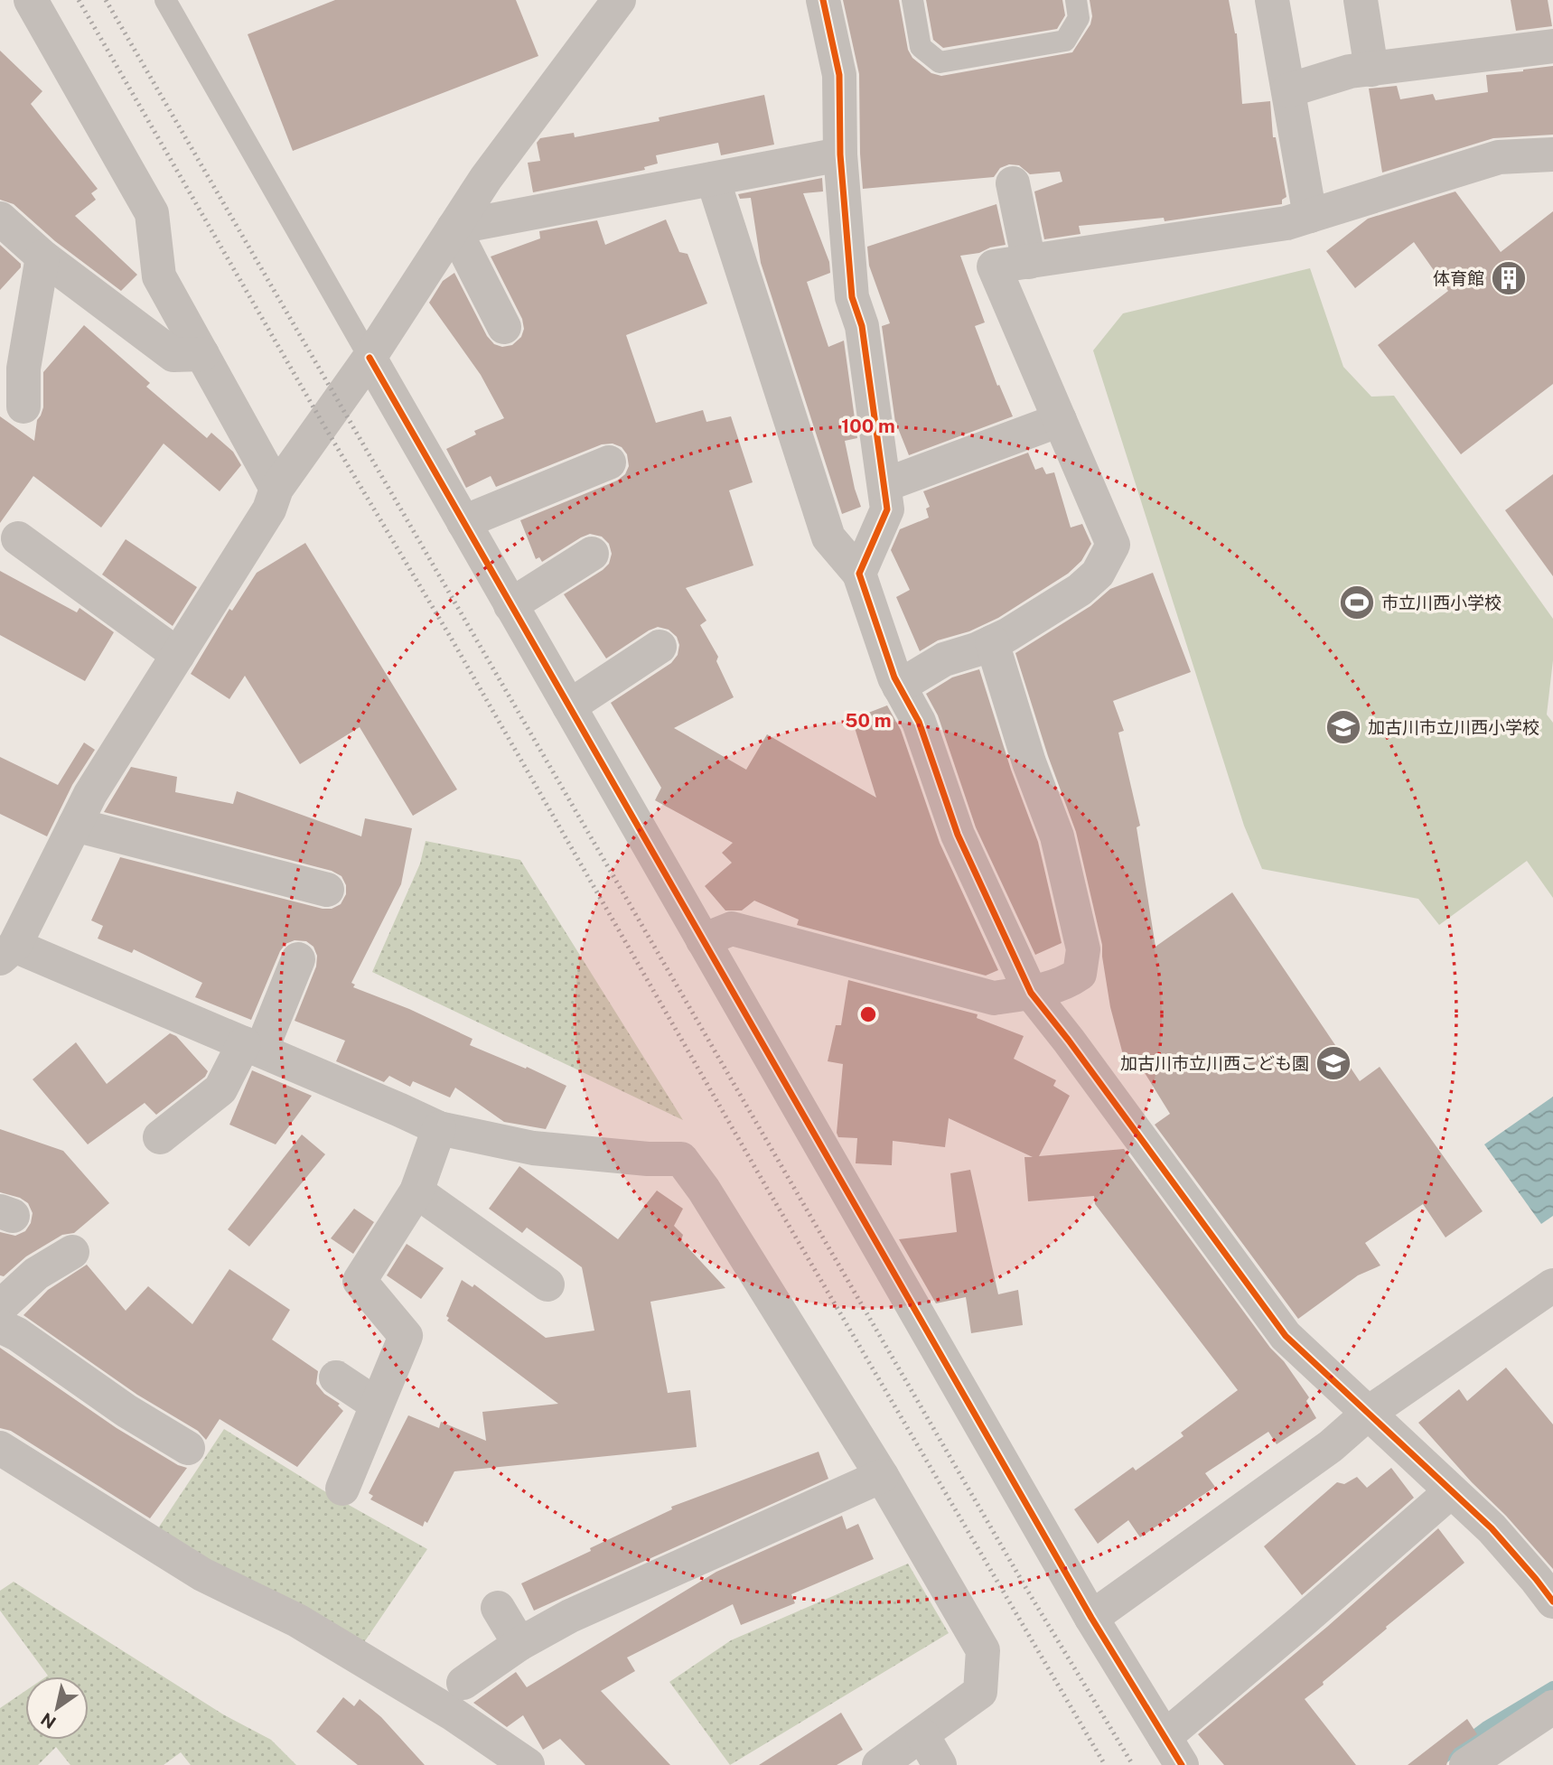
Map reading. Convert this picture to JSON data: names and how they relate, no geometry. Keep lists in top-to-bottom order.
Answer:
{
  "places": {
    "building": ["体育館"],
    "sports": ["市立川西小学校"],
    "school or university": ["加古川市立川西小学校", "加古川市立川西こども園"]
  },
  "north": "bottom left",
  "rings": ["100 m", "50 m"]
}
